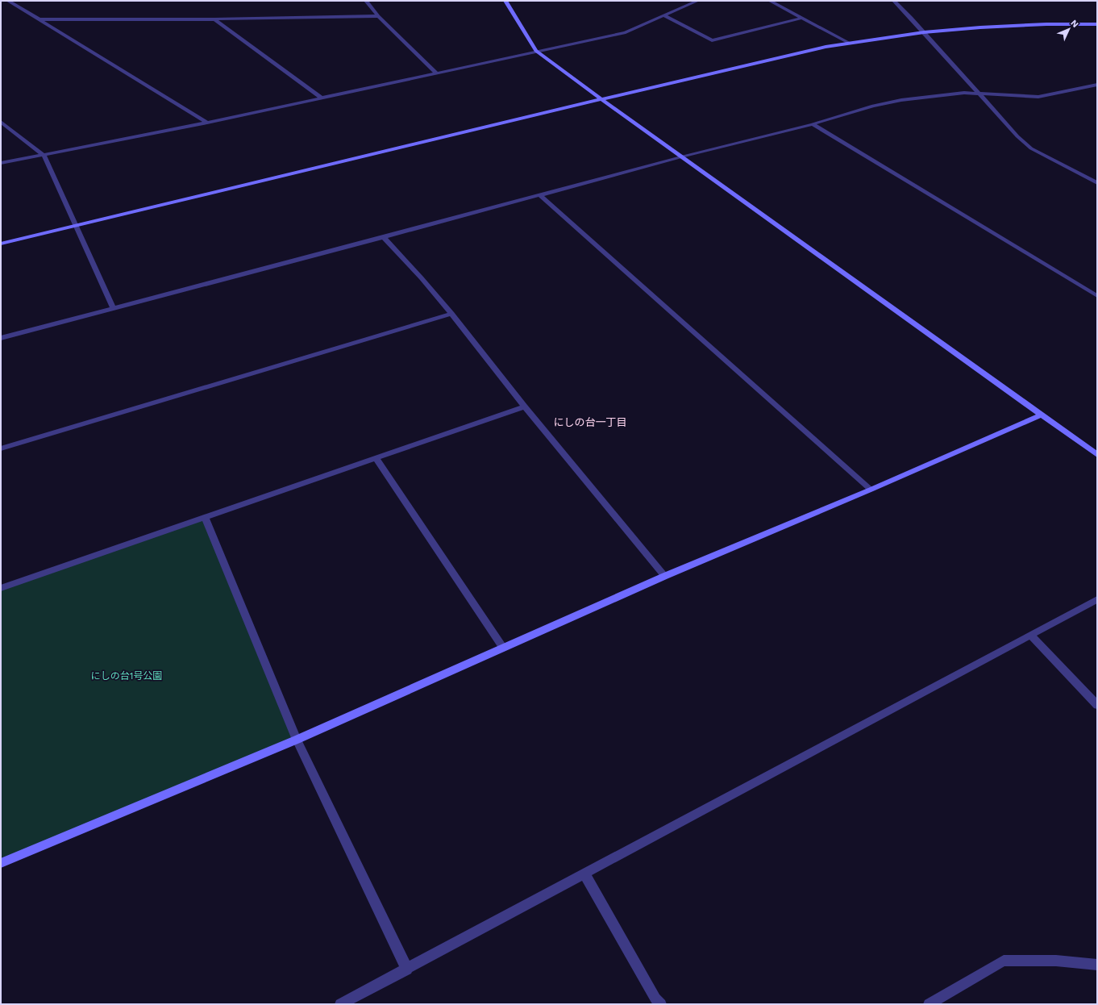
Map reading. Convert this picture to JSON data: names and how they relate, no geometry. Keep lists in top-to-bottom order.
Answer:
{
  "districts": ["にしの台一丁目"],
  "parks": ["にしの台1号公園"],
  "north": "top right"
}
